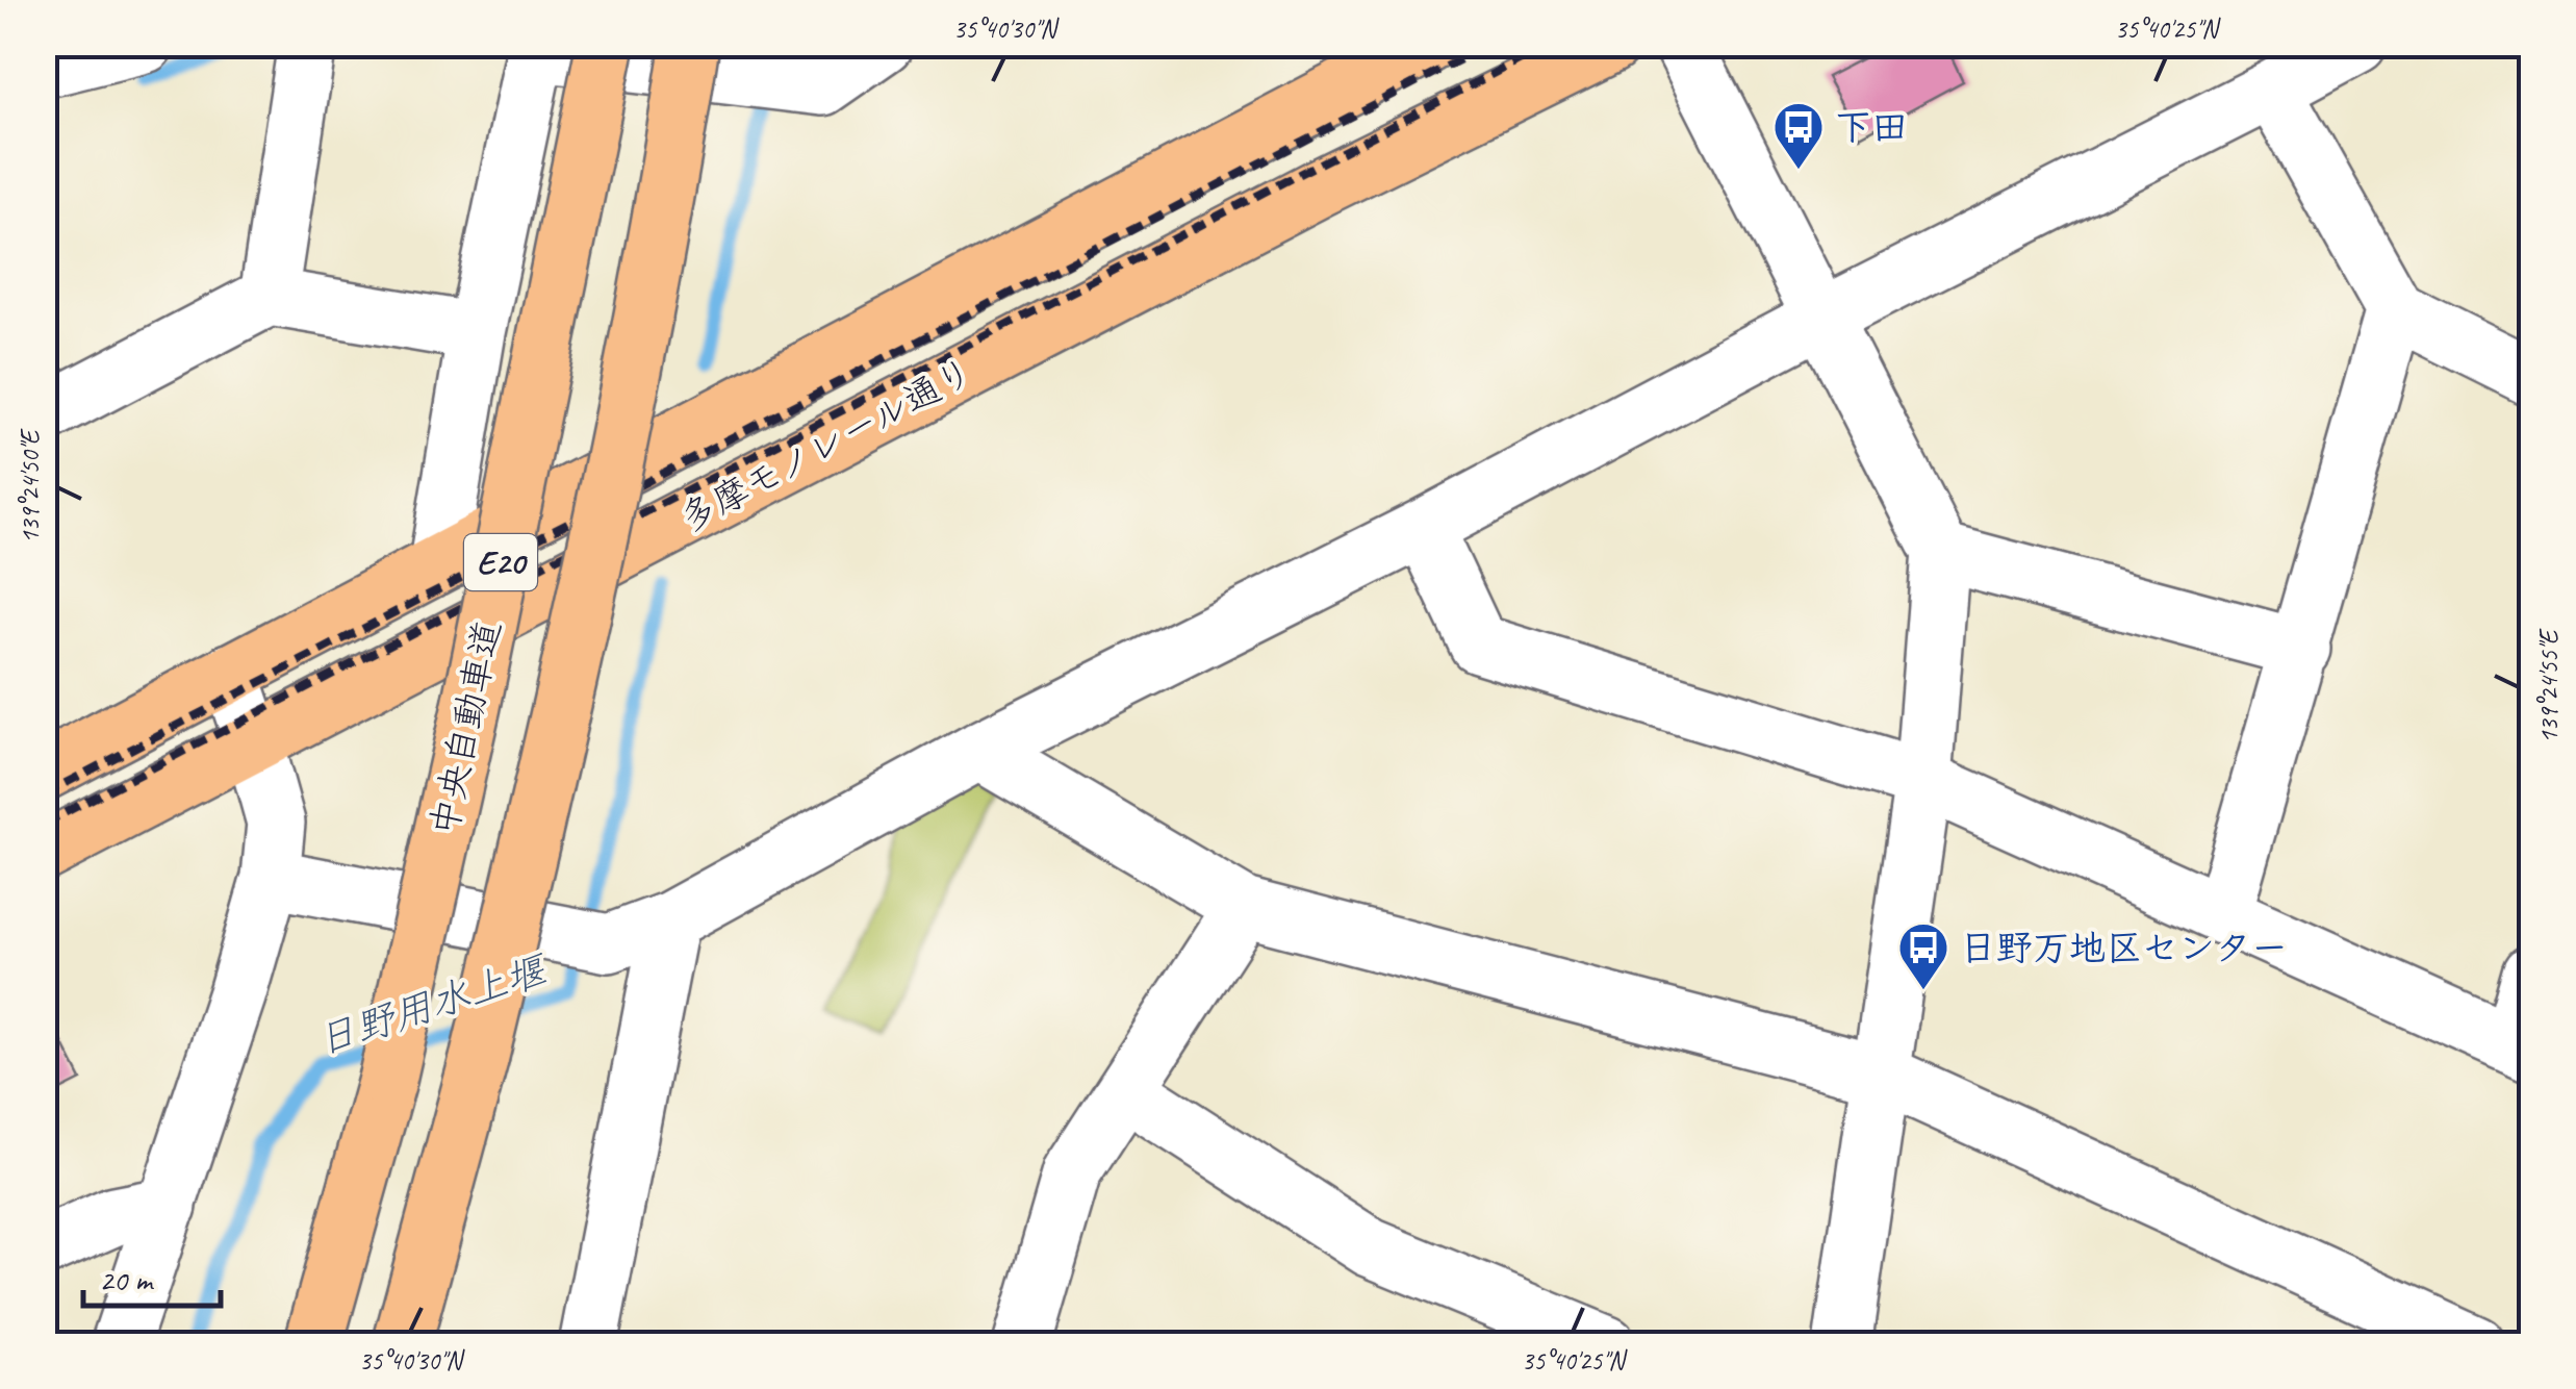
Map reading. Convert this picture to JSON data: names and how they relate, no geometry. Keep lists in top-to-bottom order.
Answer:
{
  "streets": {
    "main road": ["多摩モノレール通り", "E20", "中央自動車道"]
  },
  "water": ["日野用水上堰"],
  "places": {
    "bus stop": ["下田", "日野万地区センター"]
  },
  "scale_bar": "20 m",
  "coordinates": [
    "35°40'30\"N",
    "35°40'25\"N",
    "139°24'50\"E",
    "139°24'55\"E"
  ]
}
